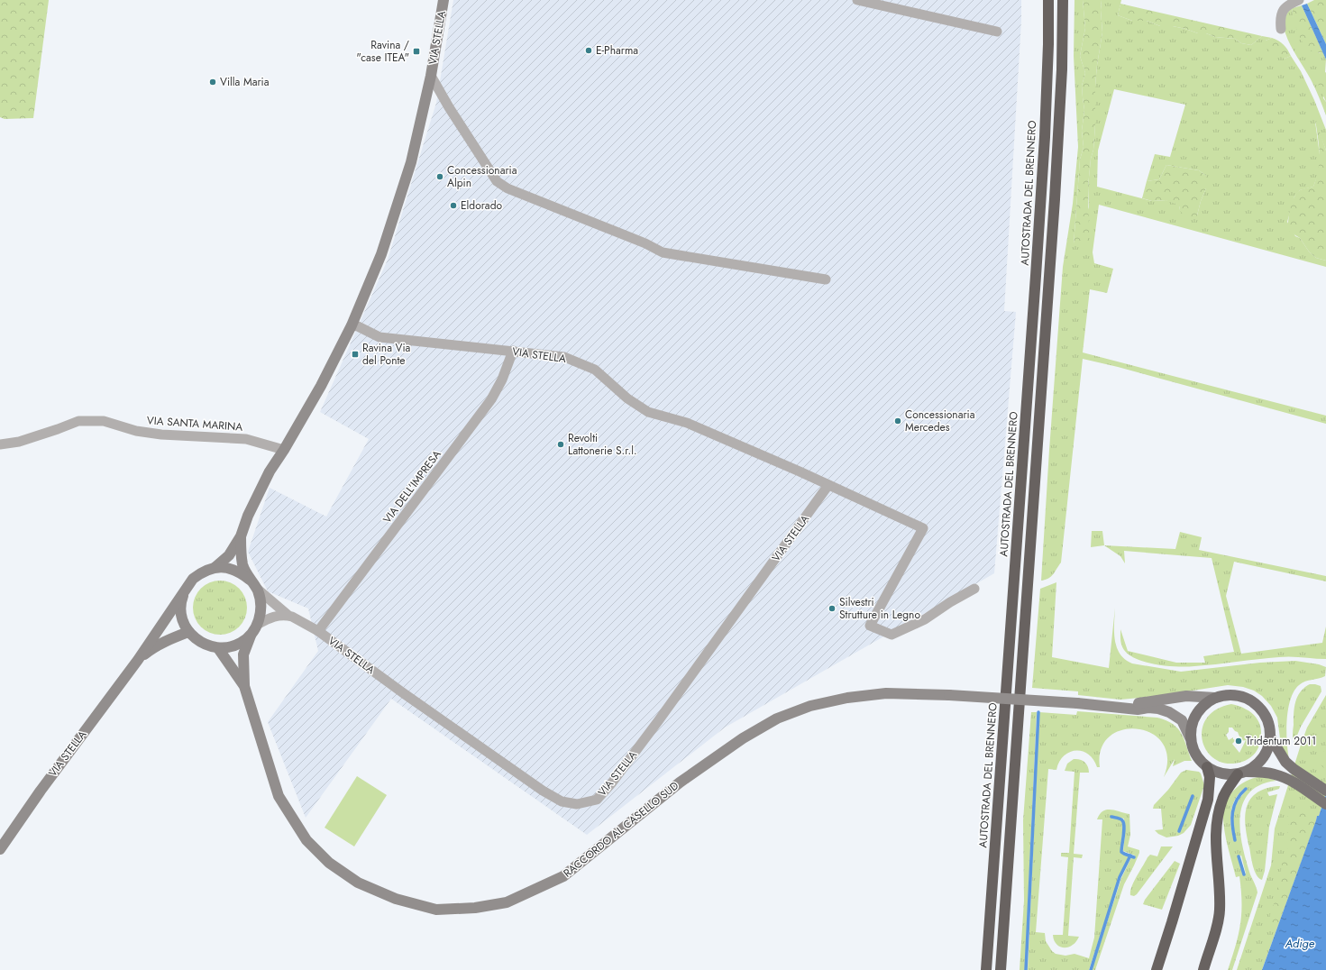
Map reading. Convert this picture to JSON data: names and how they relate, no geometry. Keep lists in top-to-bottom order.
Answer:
{
  "streets": {
    "highway": ["AUTOSTRADA DEL BRENNERO"],
    "main road": ["VIA STELLA", "RACCORDO AL CASELLO SUD"],
    "street": ["VIA SANTA MARINA", "VIA DELL'IMPRESA"]
  },
  "crossings": [
    ["VIA STELLA", "VIA SANTA MARINA"],
    ["VIA STELLA", "VIA DELL'IMPRESA"],
    ["VIA STELLA", "RACCORDO AL CASELLO SUD"]
  ],
  "water": ["Adige"],
  "places": {
    "other": [
      "E-Pharma",
      "Villa Maria",
      "Concessionaria Alpin",
      "Eldorado",
      "Concessionaria Mercedes",
      "Revolti Lattonerie S.r.l.",
      "Silvestri Strutture in Legno",
      "Tridentum 2011"
    ],
    "transit": ["Ravina / \"case ITEA\"", "Ravina Via del Ponte"]
  }
}
